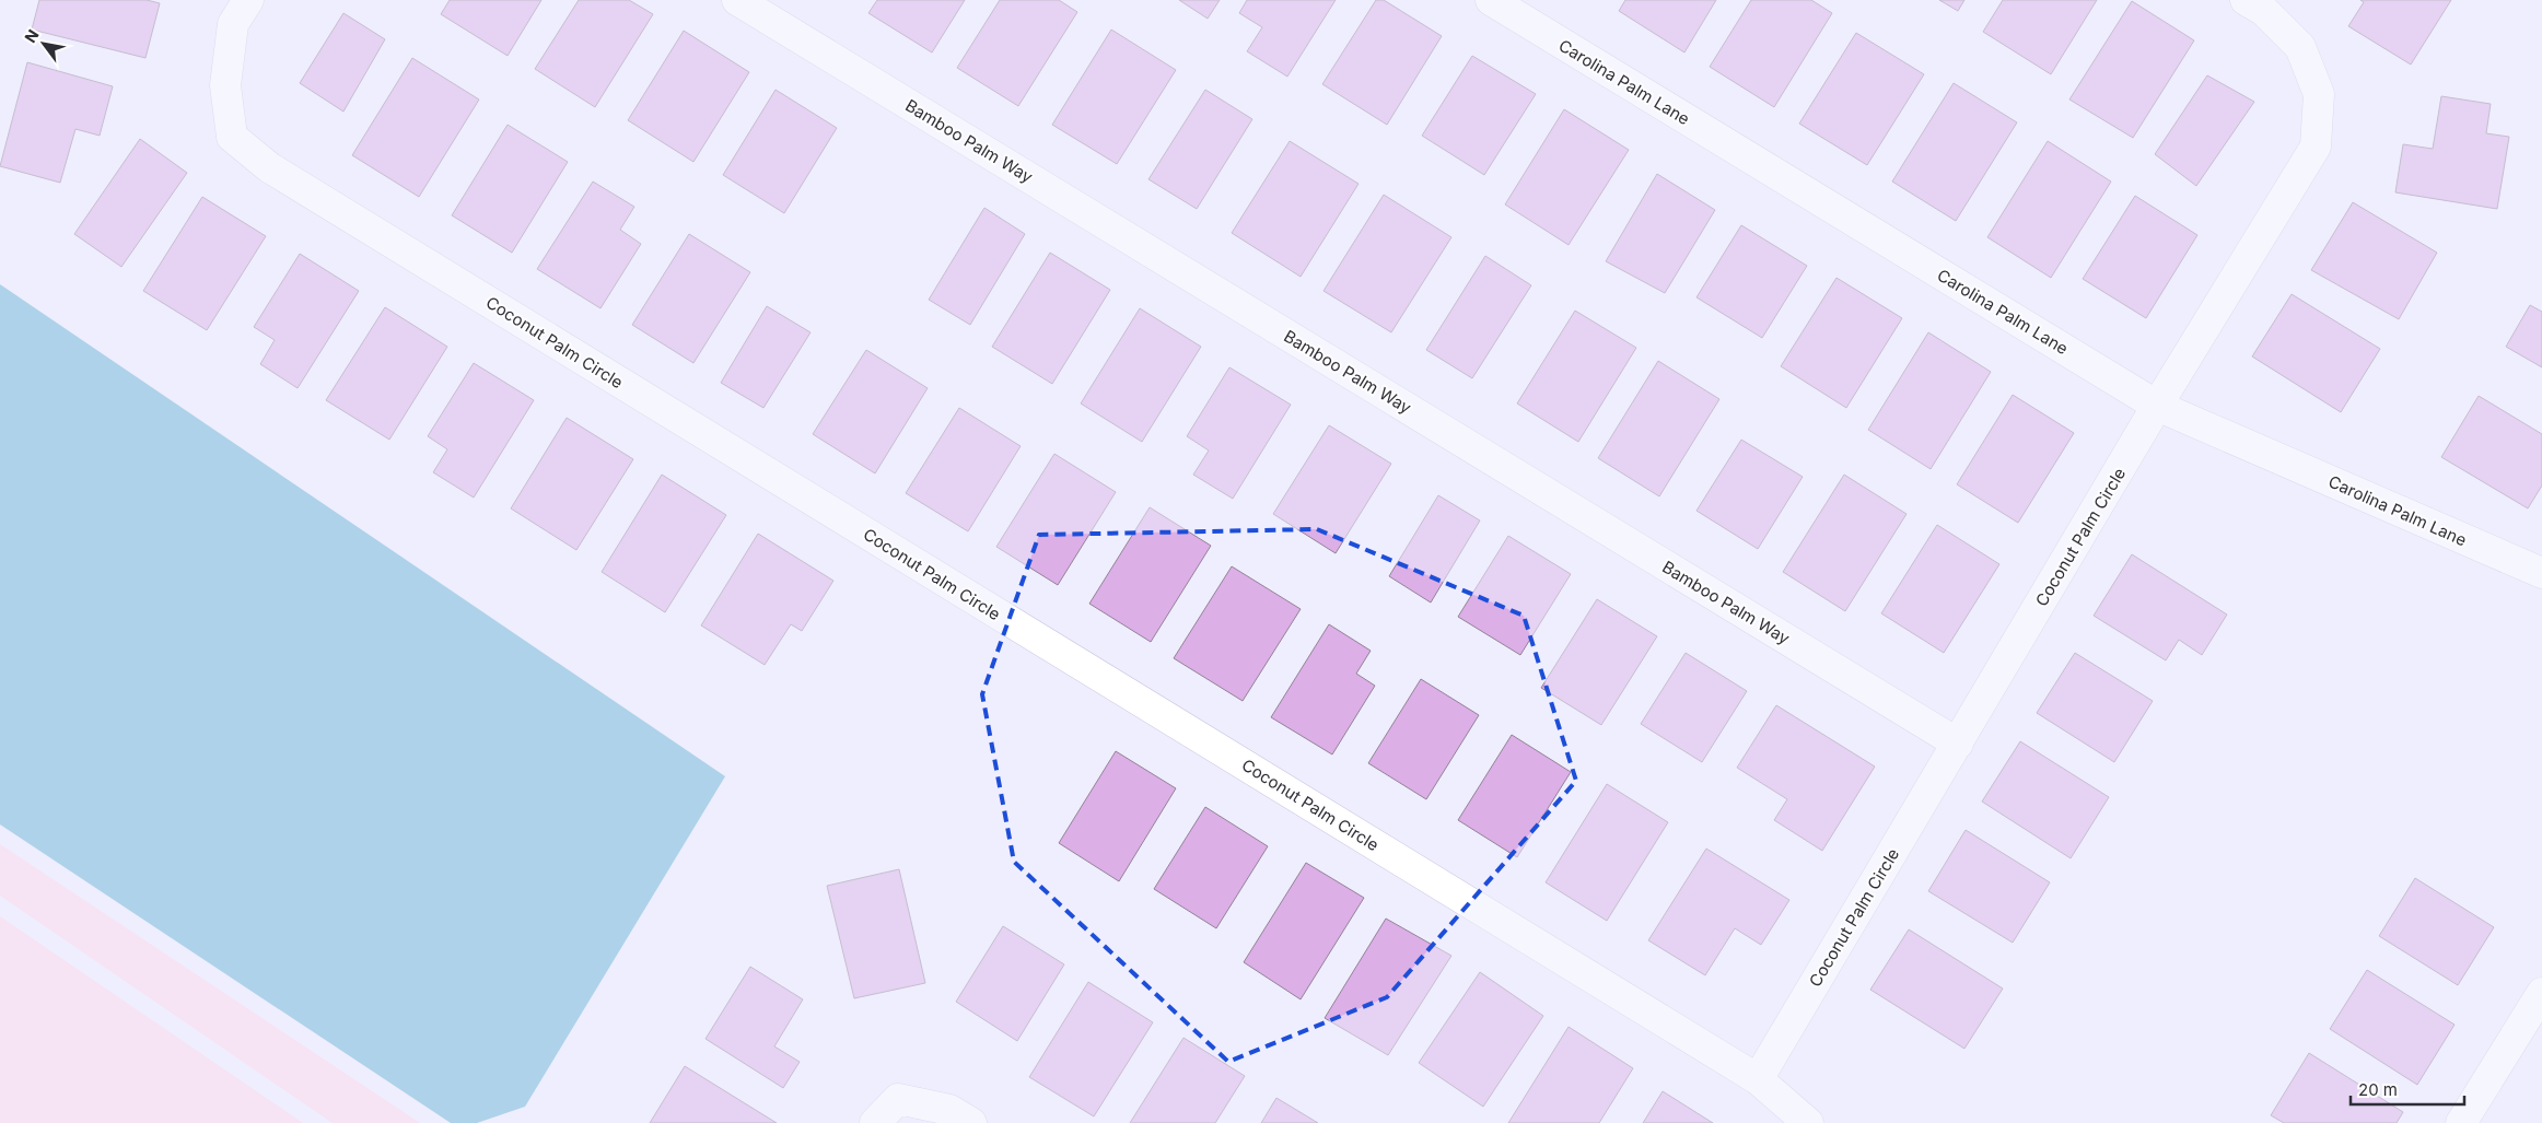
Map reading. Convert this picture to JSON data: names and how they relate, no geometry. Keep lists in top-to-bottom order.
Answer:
{
  "streets": {
    "street": ["Carolina Palm Lane", "Bamboo Palm Way", "Coconut Palm Circle"]
  },
  "crossings": [
    ["Carolina Palm Lane", "Coconut Palm Circle"],
    ["Bamboo Palm Way", "Coconut Palm Circle"]
  ],
  "scale_bar": "20 m",
  "north": "top left"
}
